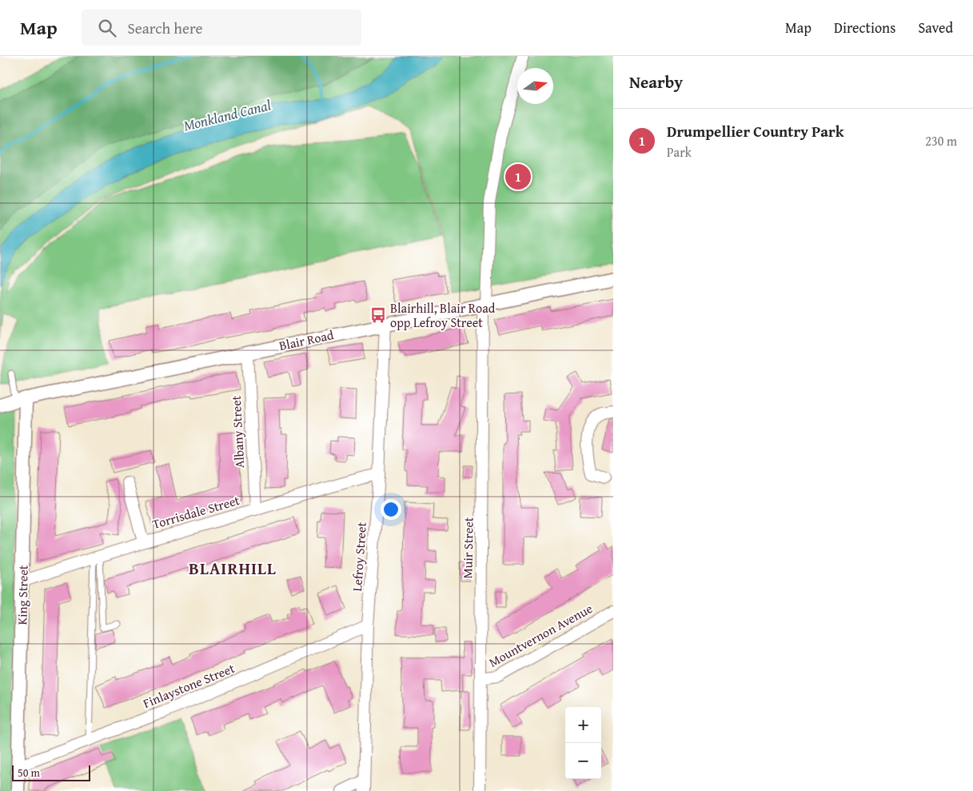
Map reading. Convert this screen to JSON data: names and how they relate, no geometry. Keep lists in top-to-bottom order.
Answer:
{
  "streets": {
    "street": [
      "Blair Road",
      "Albany Street",
      "Torrisdale Street",
      "Muir Street",
      "Lefroy Street",
      "King Street",
      "Mountvernon Avenue",
      "Finlaystone Street"
    ]
  },
  "crossings": [
    ["Blair Road", "Albany Street"],
    ["Blair Road", "Muir Street"],
    ["Blair Road", "Lefroy Street"],
    ["Blair Road", "King Street"],
    ["Albany Street", "Torrisdale Street"],
    ["Torrisdale Street", "Lefroy Street"],
    ["Torrisdale Street", "King Street"],
    ["Muir Street", "Mountvernon Avenue"],
    ["Lefroy Street", "Finlaystone Street"],
    ["King Street", "Finlaystone Street"]
  ],
  "districts": ["BLAIRHILL"],
  "water": ["Monkland Canal"],
  "places": {
    "bus stop": ["Blairhill, Blair Road opp Lefroy Street"]
  },
  "scale_bar": "50 m",
  "north": "right",
  "page": {
    "header": "Map",
    "search": "Search here",
    "nav": ["Map", "Directions", "Saved"],
    "heading": "Nearby",
    "list": [
      {
        "mark": "1",
        "name": "Drumpellier Country Park",
        "note": "Park",
        "value": "230 m"
      }
    ],
    "pins": "1",
    "map_buttons": ["+", "−"],
    "scale": "50 m"
  }
}
